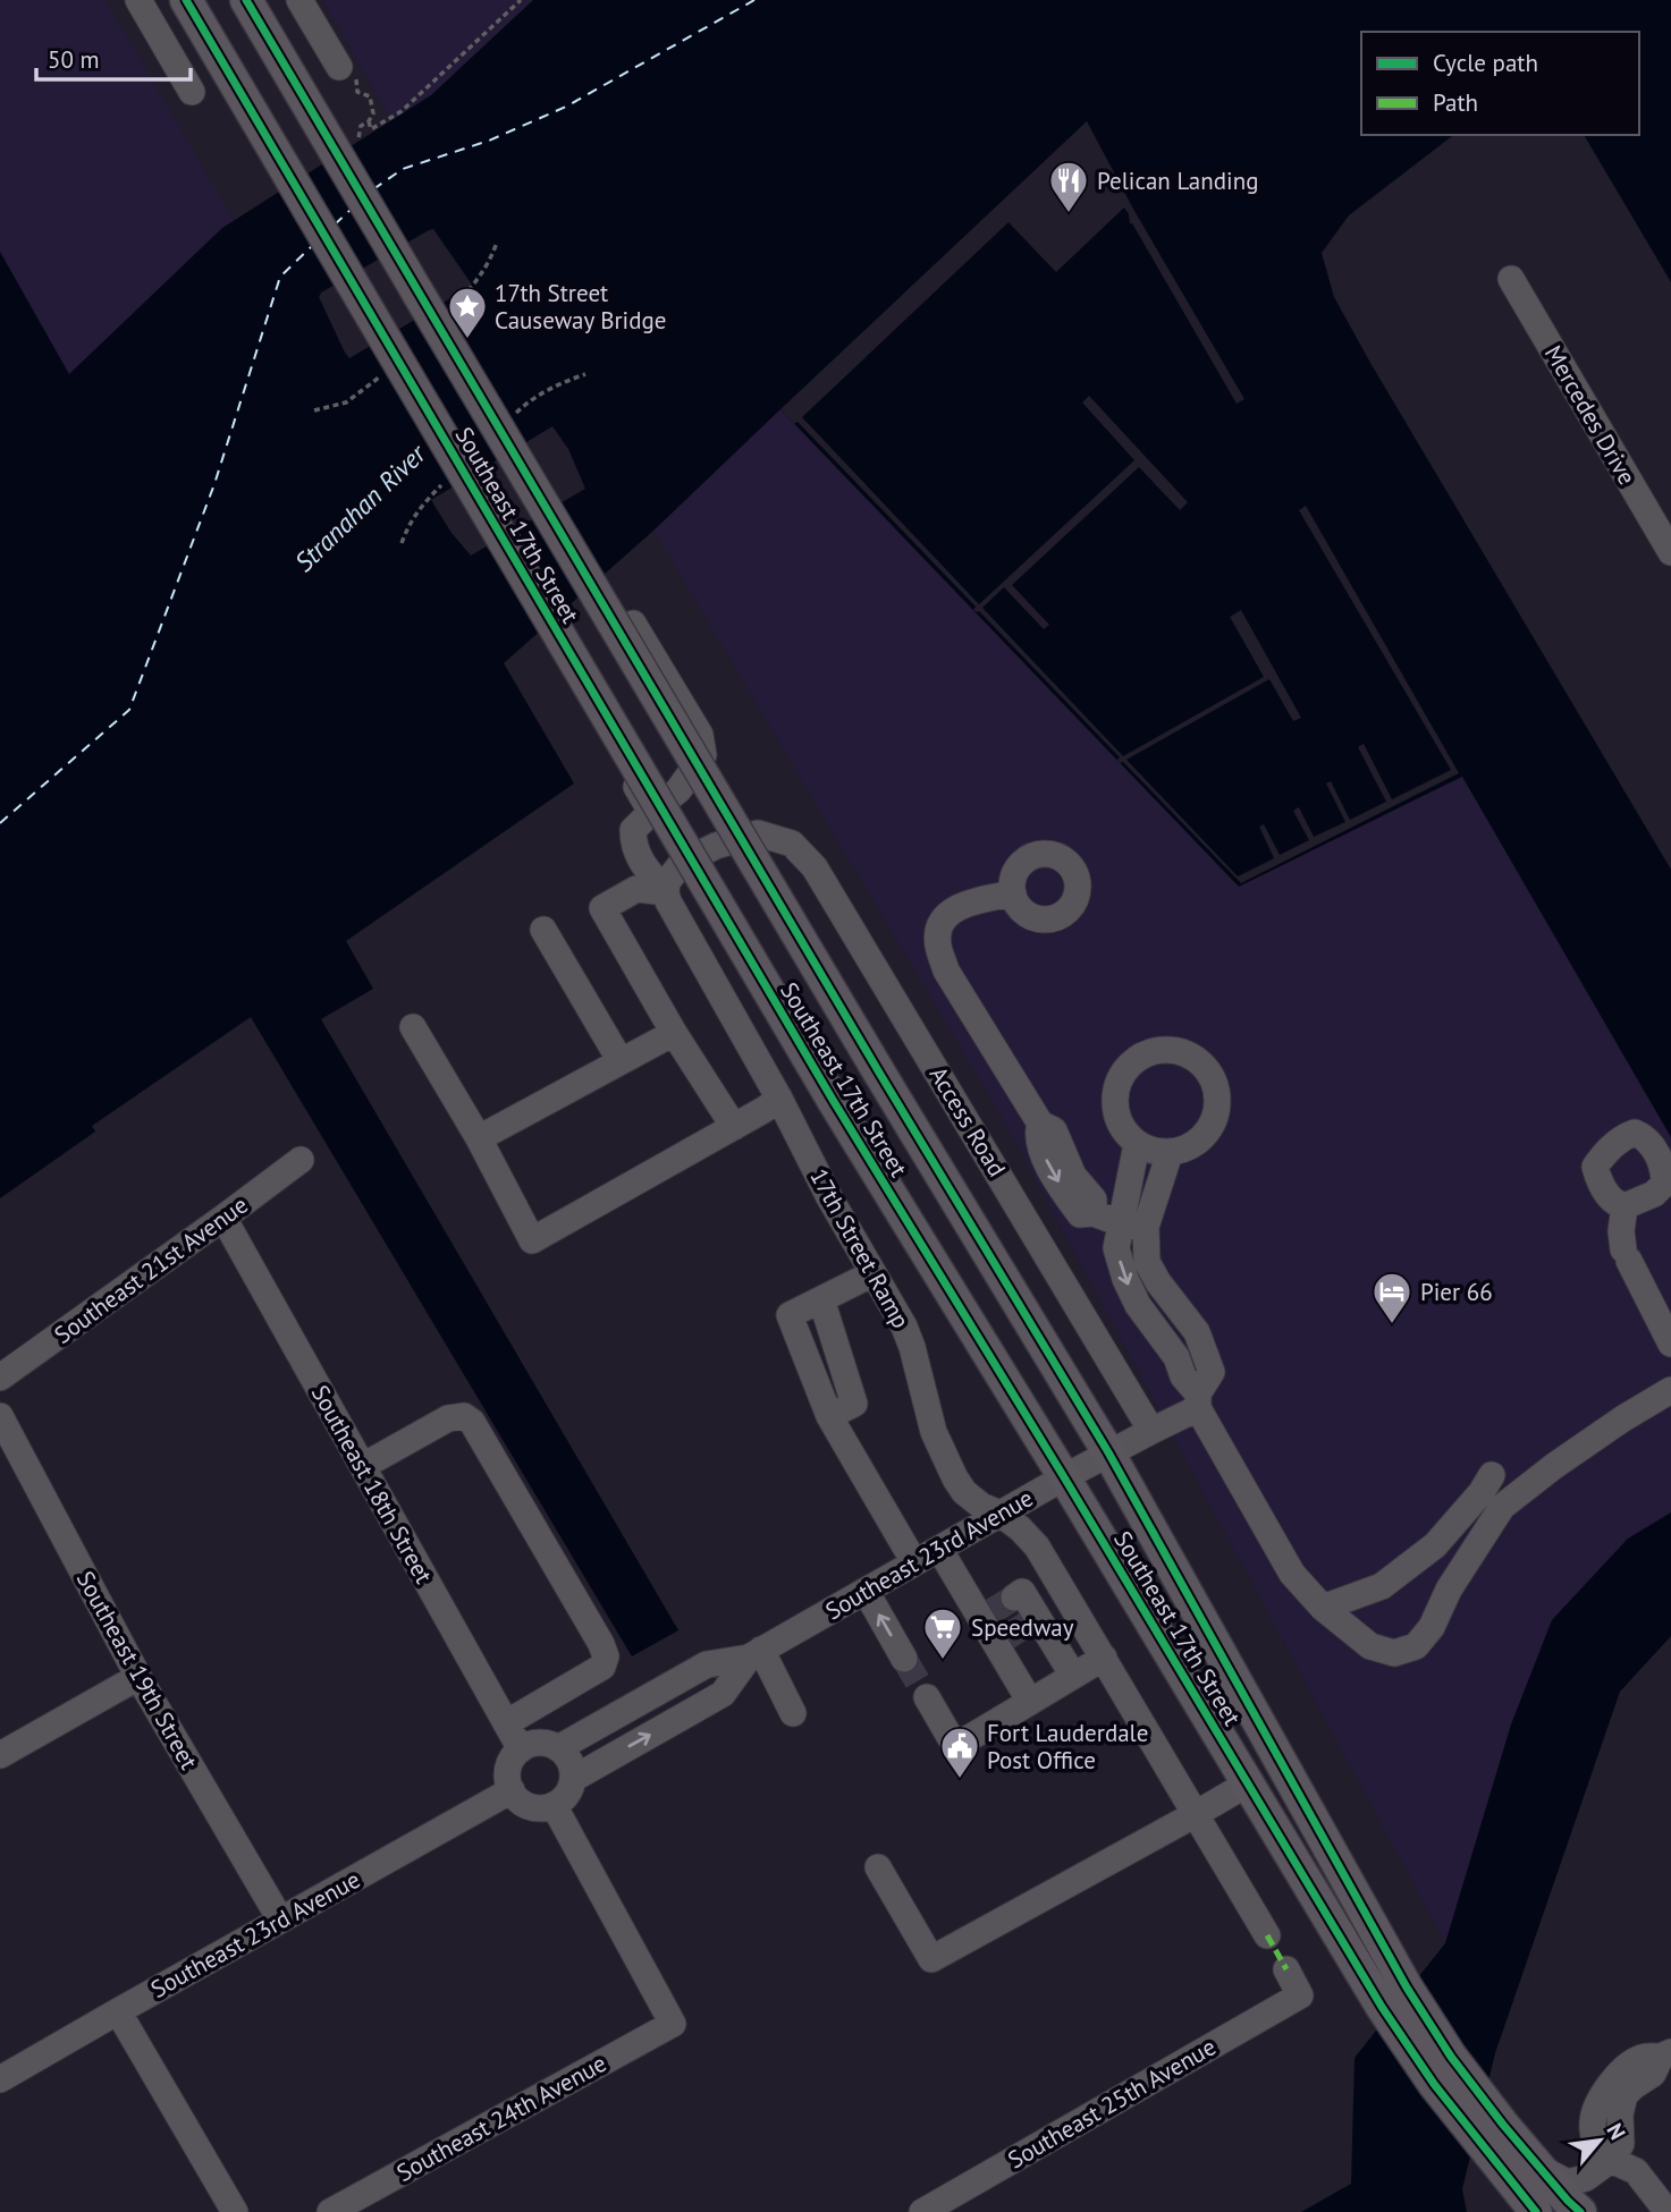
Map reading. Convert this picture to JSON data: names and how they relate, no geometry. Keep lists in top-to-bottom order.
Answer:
{
  "streets": {
    "main road": ["Southeast 17th Street"],
    "street": [
      "Mercedes Drive",
      "Access Road",
      "17th Street Ramp",
      "Southeast 21st Avenue",
      "Southeast 18th Street",
      "Southeast 23rd Avenue",
      "Southeast 19th Street",
      "Southeast 25th Avenue",
      "Southeast 24th Avenue"
    ]
  },
  "crossings": [
    ["Southeast 17th Street", "Southeast 23rd Avenue"],
    ["Access Road", "17th Street Ramp"],
    ["17th Street Ramp", "Southeast 23rd Avenue"],
    ["Southeast 21st Avenue", "Southeast 18th Street"],
    ["Southeast 18th Street", "Southeast 23rd Avenue"],
    ["Southeast 18th Street", "Southeast 24th Avenue"],
    ["Southeast 23rd Avenue", "Southeast 19th Street"],
    ["Southeast 23rd Avenue", "Southeast 24th Avenue"]
  ],
  "water": ["Stranahan River"],
  "places": {
    "restaurant": ["Pelican Landing"],
    "place": ["17th Street Causeway Bridge"],
    "hotel": ["Pier 66"],
    "supermarket": ["Speedway"],
    "public building": ["Fort Lauderdale Post Office"]
  },
  "legend": ["Cycle path", "Path"],
  "scale_bar": "50 m",
  "north": "top right"
}
